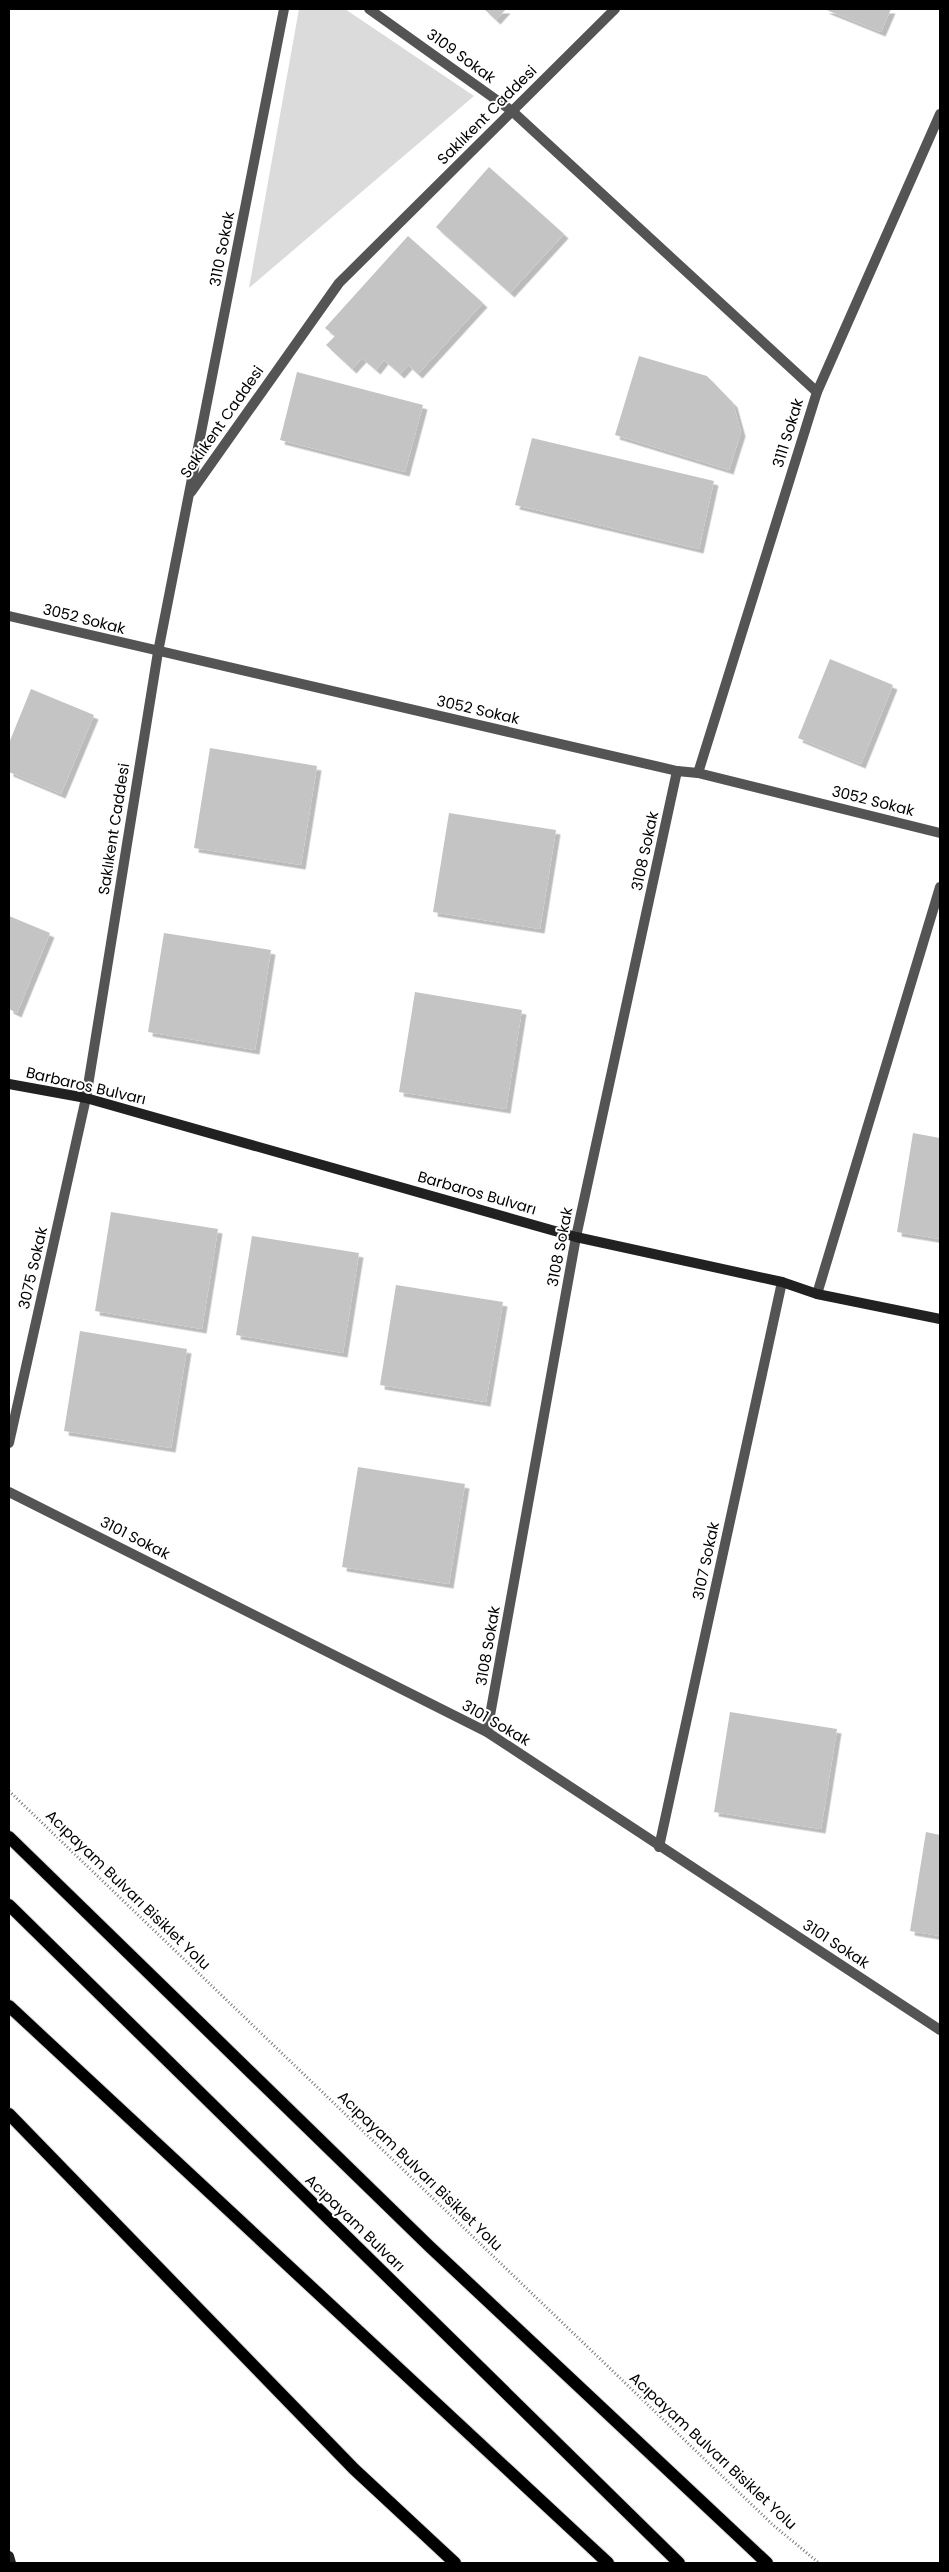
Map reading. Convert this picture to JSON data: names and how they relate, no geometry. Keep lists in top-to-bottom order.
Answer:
{
  "streets": {
    "main road": ["Acıpayam Bulvarı"],
    "street": [
      "3109 Sokak",
      "Saklıkent Caddesi",
      "3110 Sokak",
      "3111 Sokak",
      "3052 Sokak",
      "3108 Sokak",
      "Barbaros Bulvarı",
      "3075 Sokak",
      "3101 Sokak",
      "3107 Sokak"
    ],
    "path": ["Acıpayam Bulvarı Bisiklet Yolu"]
  },
  "crossings": [
    ["3109 Sokak", "Saklıkent Caddesi"],
    ["3109 Sokak", "3111 Sokak"],
    ["Saklıkent Caddesi", "3110 Sokak"],
    ["Saklıkent Caddesi", "3052 Sokak"],
    ["Saklıkent Caddesi", "Barbaros Bulvarı"],
    ["Saklıkent Caddesi", "3075 Sokak"],
    ["3111 Sokak", "3052 Sokak"],
    ["3052 Sokak", "3108 Sokak"],
    ["3108 Sokak", "Barbaros Bulvarı"],
    ["3108 Sokak", "3101 Sokak"],
    ["Barbaros Bulvarı", "3075 Sokak"],
    ["Barbaros Bulvarı", "3107 Sokak"],
    ["3101 Sokak", "3107 Sokak"]
  ]
}
